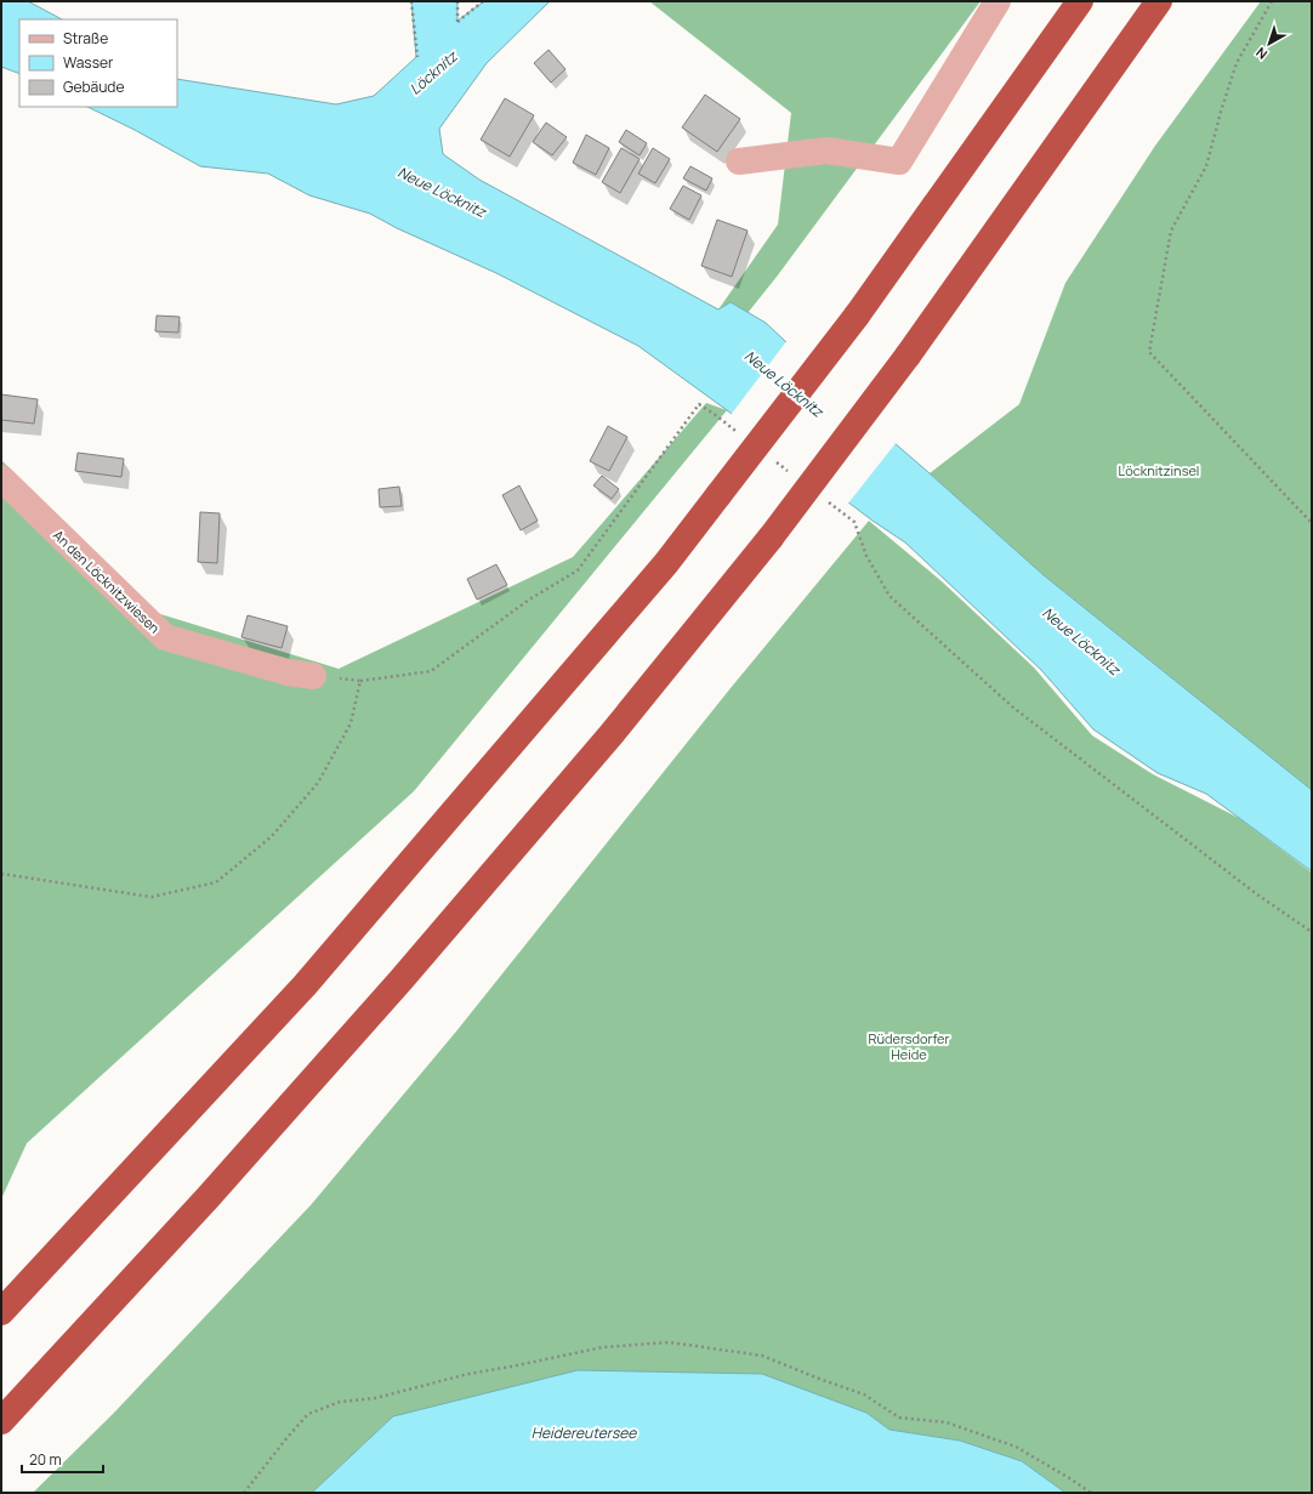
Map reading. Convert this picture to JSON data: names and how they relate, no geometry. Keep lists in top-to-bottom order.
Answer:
{
  "streets": {
    "street": ["An den Löcknitzwiesen"]
  },
  "water": ["Löcknitz", "Neue Löcknitz", "Heidereutersee"],
  "parks": ["Löcknitzinsel", "Rüdersdorfer Heide"],
  "legend": ["Straße", "Wasser", "Gebäude"],
  "scale_bar": "20 m",
  "north": "bottom left"
}
